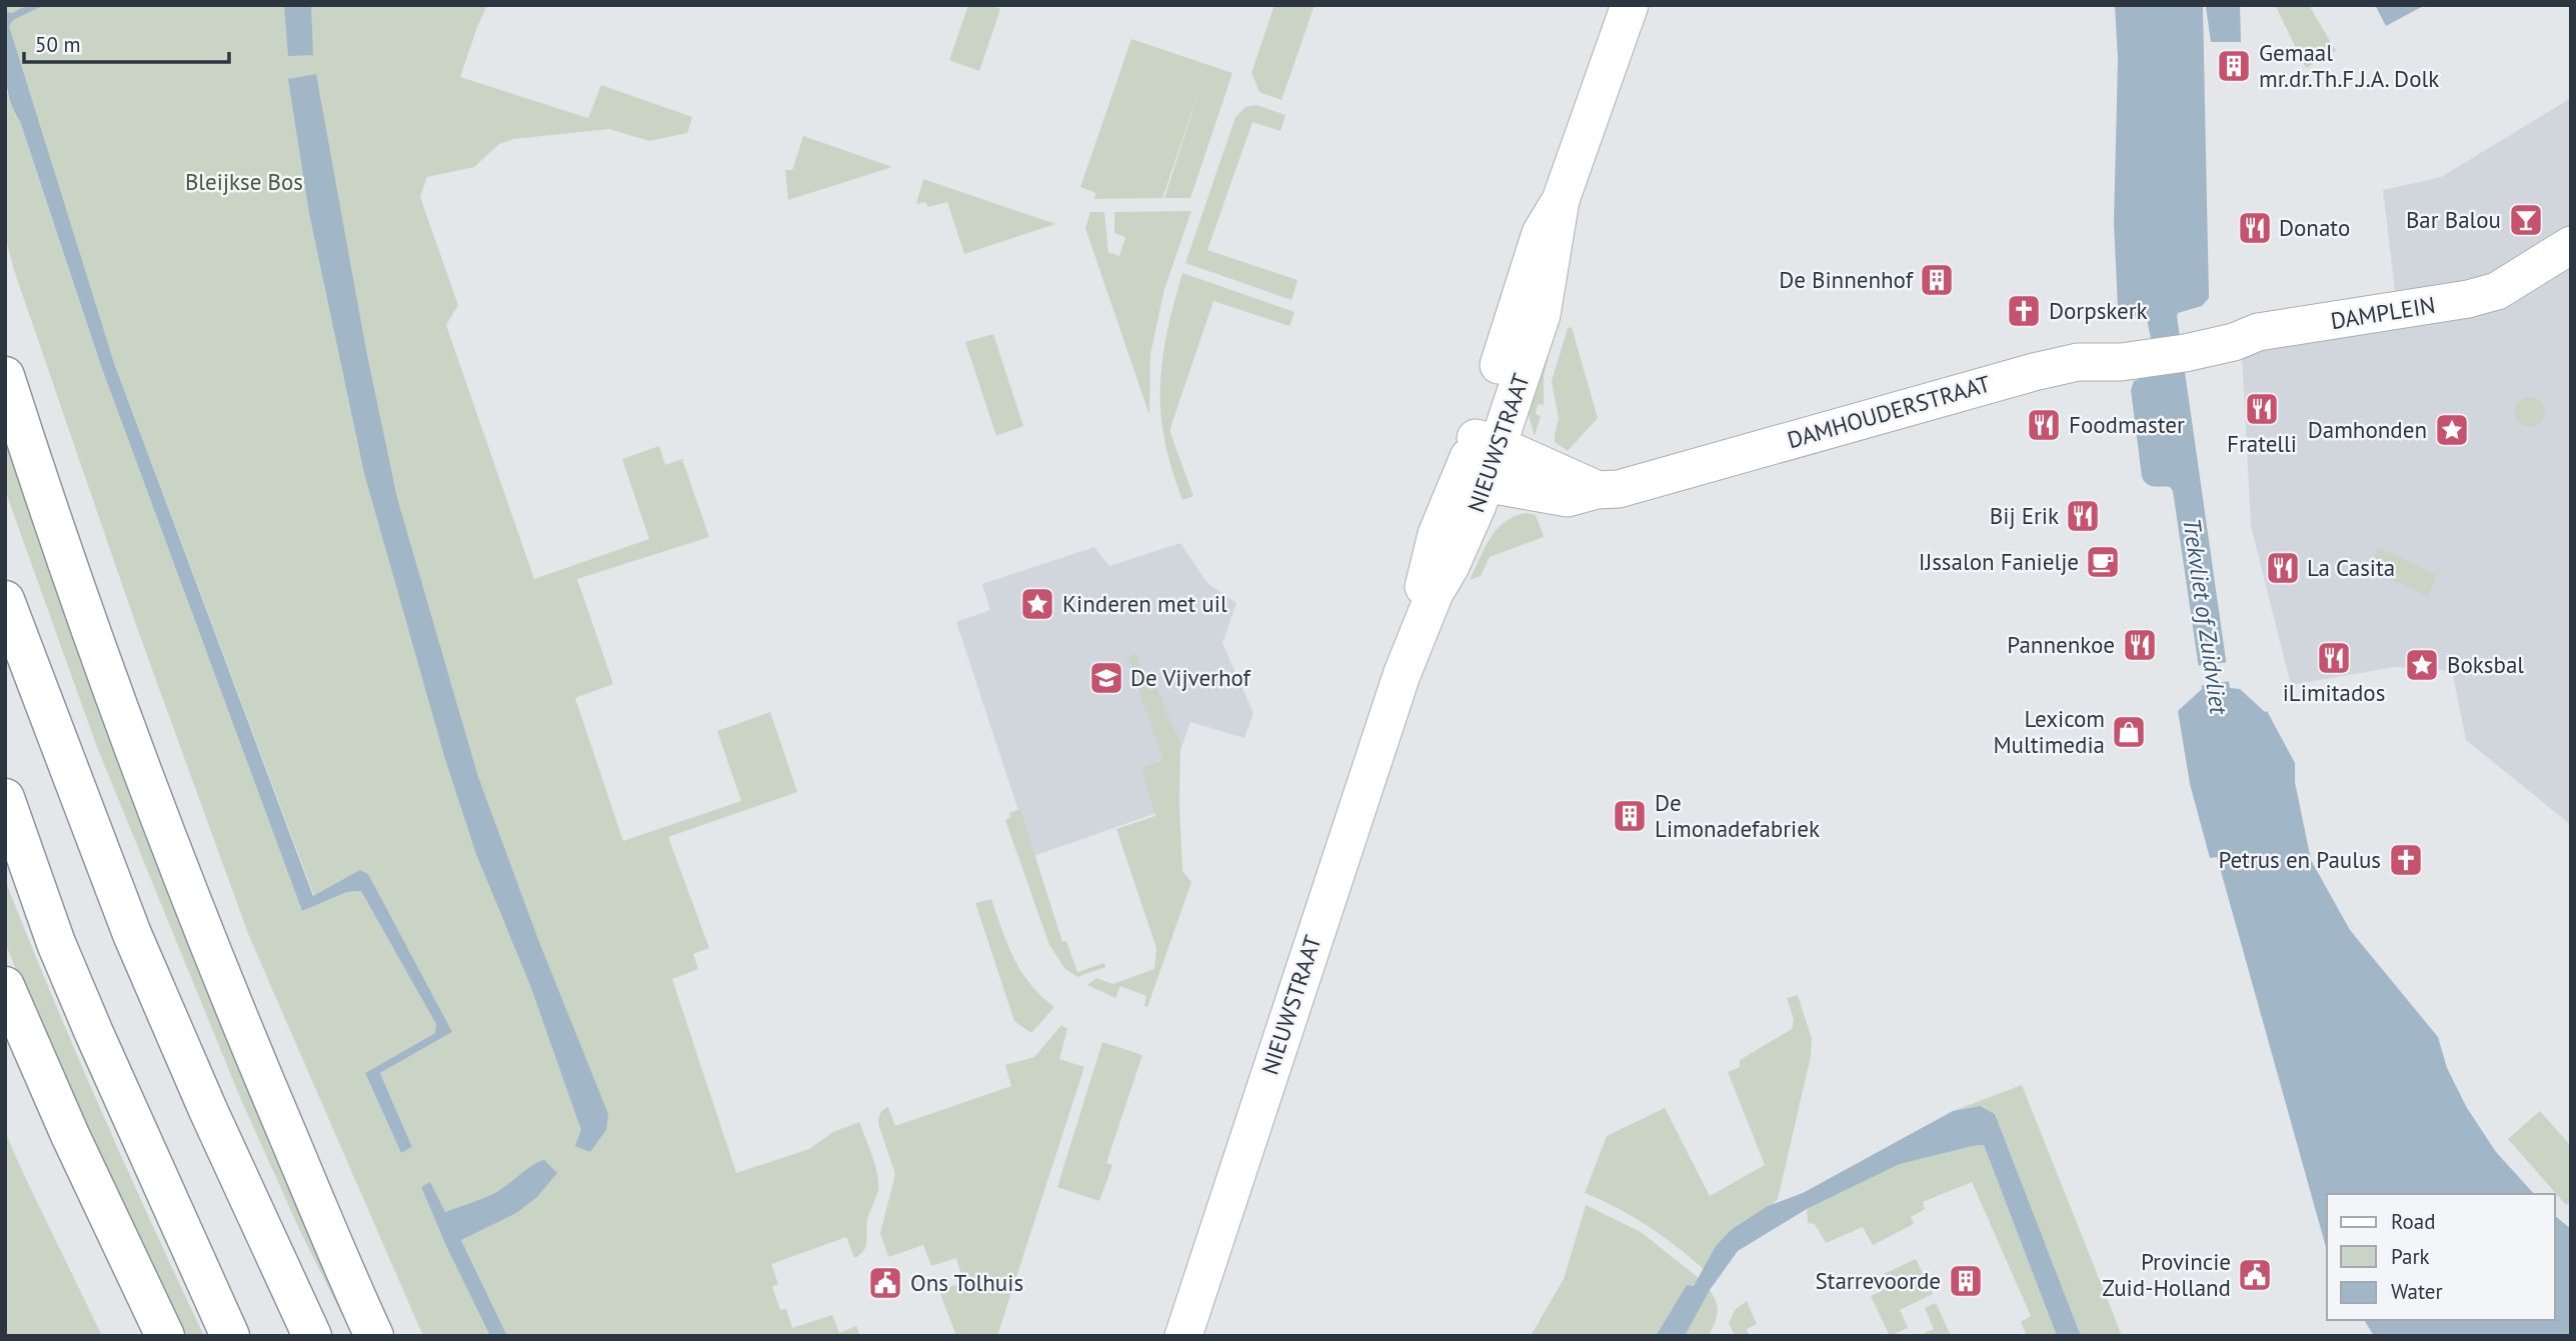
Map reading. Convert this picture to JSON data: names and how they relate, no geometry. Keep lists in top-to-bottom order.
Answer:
{
  "streets": {
    "street": ["DAMPLEIN", "DAMHOUDERSTRAAT", "NIEUWSTRAAT"]
  },
  "crossings": [
    ["DAMPLEIN", "DAMHOUDERSTRAAT"],
    ["DAMHOUDERSTRAAT", "NIEUWSTRAAT"]
  ],
  "water": ["Trekvliet of Zuidvliet"],
  "parks": ["Bleijkse Bos"],
  "places": {
    "building": [
      "Gemaal mr.dr.Th.F.J.A. Dolk",
      "De Binnenhof",
      "De Limonadefabriek",
      "Starrevoorde"
    ],
    "bar": ["Bar Balou"],
    "restaurant": [
      "Donato",
      "Fratelli",
      "Foodmaster",
      "Bij Erik",
      "La Casita",
      "Pannenkoe",
      "iLimitados"
    ],
    "church": ["Dorpskerk", "Petrus en Paulus"],
    "place": ["Damhonden", "Kinderen met uil", "Boksbal"],
    "cafe": ["IJssalon Fanielje"],
    "school or university": ["De Vijverhof"],
    "shop": ["Lexicom Multimedia"],
    "public building": ["Provincie Zuid-Holland", "Ons Tolhuis"]
  },
  "legend": ["Road", "Park", "Water"],
  "scale_bar": "50 m"
}
